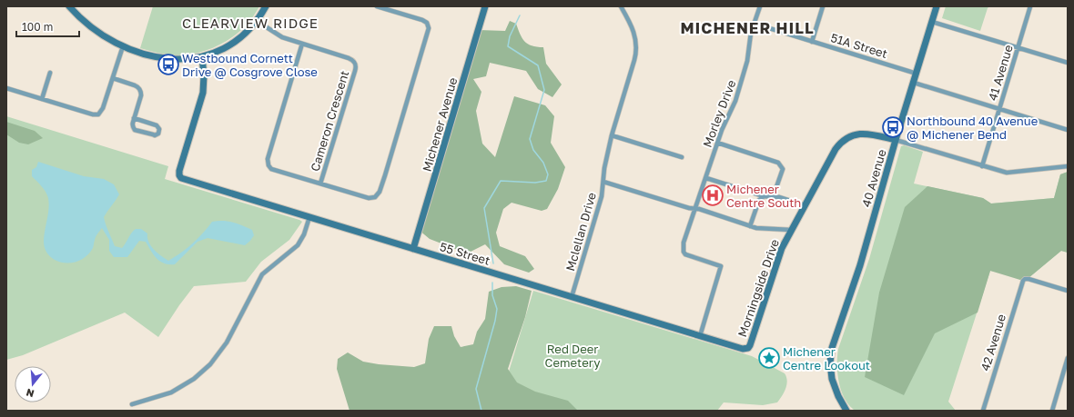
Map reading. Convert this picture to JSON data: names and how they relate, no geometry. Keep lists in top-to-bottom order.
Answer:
{
  "streets": {
    "street": [
      "51A Street",
      "41 Avenue",
      "Morley Drive",
      "Cameron Crescent",
      "Michener Avenue",
      "40 Avenue",
      "Mclellan Drive",
      "55 Street",
      "Morningside Drive",
      "42 Avenue"
    ]
  },
  "crossings": [
    ["51A Street", "Morley Drive"],
    ["51A Street", "40 Avenue"],
    ["Morley Drive", "55 Street"],
    ["Michener Avenue", "55 Street"],
    ["40 Avenue", "Morningside Drive"],
    ["Mclellan Drive", "55 Street"],
    ["55 Street", "Morningside Drive"]
  ],
  "districts": ["CLEARVIEW RIDGE", "MICHENER HILL"],
  "parks": ["Red Deer Cemetery"],
  "places": {
    "bus stop": ["Westbound Cornett Drive @ Cosgrove Close", "Northbound 40 Avenue @ Michener Bend"],
    "hospital": ["Michener Centre South"],
    "place": ["Michener Centre Lookout"]
  },
  "scale_bar": "100 m",
  "north": "bottom"
}
